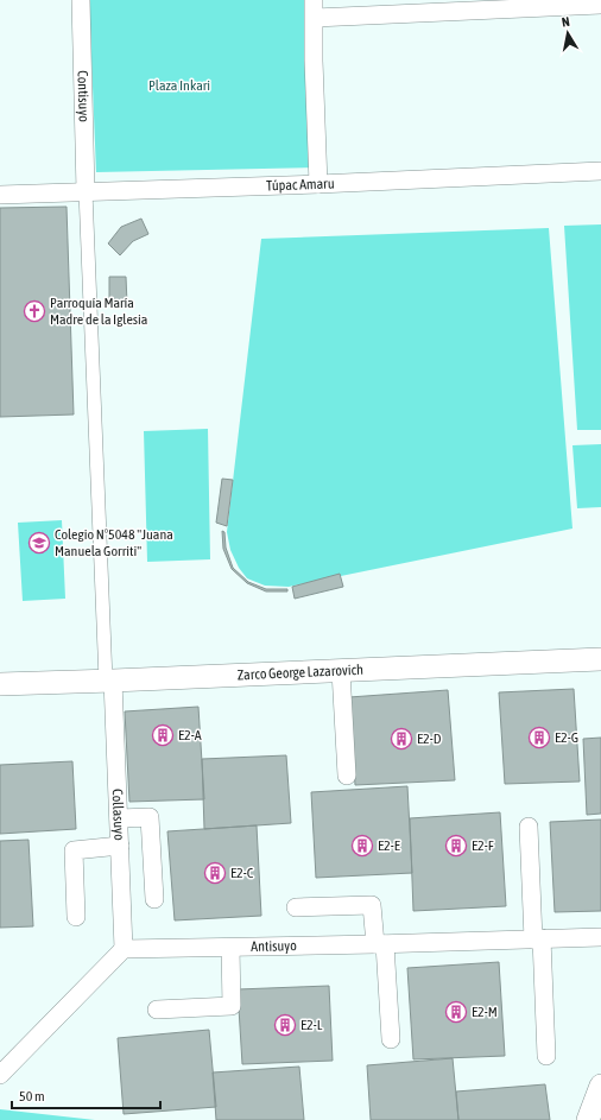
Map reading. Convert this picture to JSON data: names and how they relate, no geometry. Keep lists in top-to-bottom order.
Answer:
{
  "streets": {
    "street": [
      "Contisuyo",
      "Túpac Amaru",
      "Zarco George Lazarovich",
      "Collasuyo",
      "Antisuyo"
    ]
  },
  "crossings": [
    ["Contisuyo", "Túpac Amaru"],
    ["Zarco George Lazarovich", "Collasuyo"],
    ["Collasuyo", "Antisuyo"]
  ],
  "parks": ["Plaza Inkari"],
  "places": {
    "church": ["Parroquía María Madre de la Iglesia"],
    "school or university": ["Colegio Nº5048 \"Juana Manuela Gorriti\""],
    "building": [
      "E2-A",
      "E2-G",
      "E2-D",
      "E2-E",
      "E2-F",
      "E2-C",
      "E2-M",
      "E2-L"
    ]
  },
  "scale_bar": "50 m",
  "north": "top"
}
